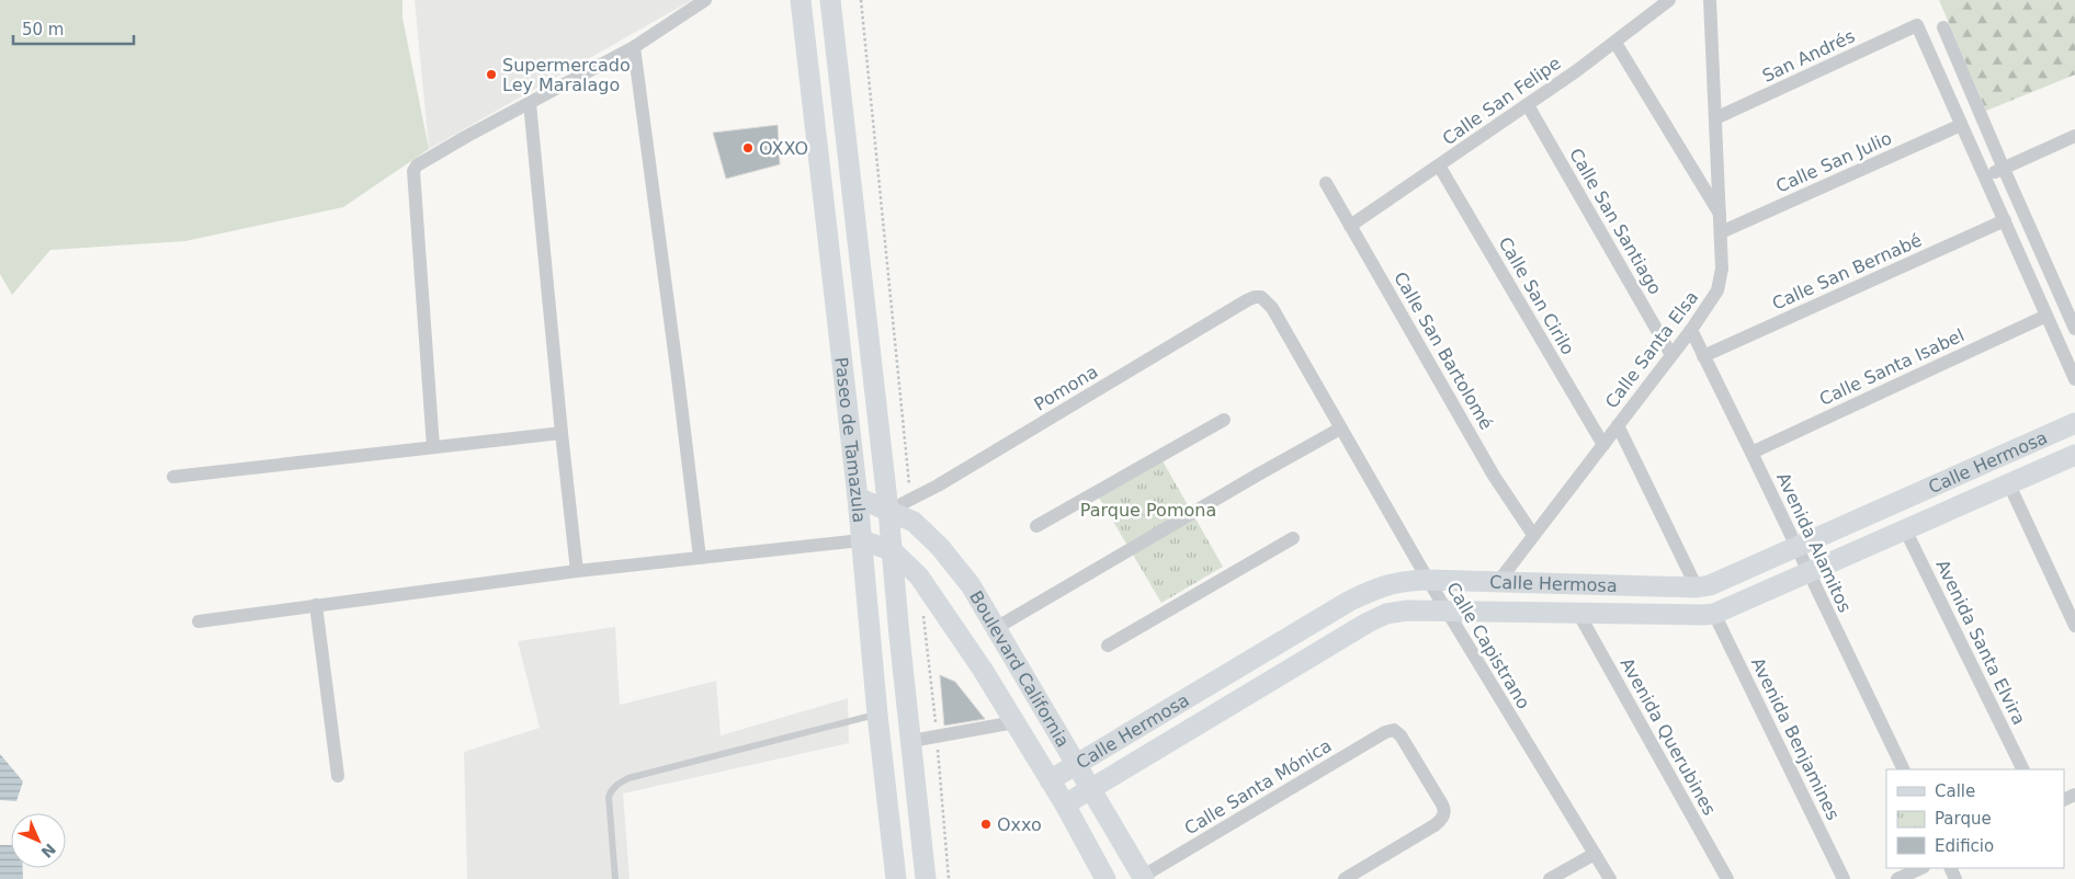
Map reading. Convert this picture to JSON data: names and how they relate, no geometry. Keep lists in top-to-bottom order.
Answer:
{
  "streets": {
    "street": [
      "San Andrés",
      "Calle San Felipe",
      "Calle San Julio",
      "Calle San Santiago",
      "Calle San Bernabé",
      "Calle San Cirilo",
      "Calle Santa Elsa",
      "Calle San Bartolomé",
      "Calle Santa Isabel",
      "Pomona",
      "Paseo de Tamazula",
      "Calle Hermosa",
      "Avenida Alamitos",
      "Avenida Santa Elvira",
      "Calle Capistrano",
      "Boulevard California",
      "Avenida Querubines",
      "Avenida Benjamines",
      "Calle Santa Mónica"
    ]
  },
  "crossings": [
    ["San Andrés", "Calle San Julio"],
    ["San Andrés", "Calle Santa Elsa"],
    ["Calle San Felipe", "Calle San Santiago"],
    ["Calle San Felipe", "Calle San Cirilo"],
    ["Calle San Felipe", "Calle San Bartolomé"],
    ["Calle San Julio", "Calle Santa Elsa"],
    ["Calle San Santiago", "Calle Santa Elsa"],
    ["Calle San Bernabé", "Avenida Alamitos"],
    ["Calle San Cirilo", "Calle Santa Elsa"],
    ["Calle Santa Elsa", "Calle San Bartolomé"],
    ["Calle Santa Elsa", "Calle Hermosa"],
    ["Calle Santa Elsa", "Avenida Alamitos"],
    ["Calle Santa Isabel", "Avenida Alamitos"],
    ["Pomona", "Paseo de Tamazula"],
    ["Pomona", "Calle Capistrano"],
    ["Pomona", "Boulevard California"],
    ["Paseo de Tamazula", "Boulevard California"],
    ["Calle Hermosa", "Avenida Alamitos"],
    ["Calle Hermosa", "Avenida Santa Elvira"],
    ["Calle Hermosa", "Calle Capistrano"],
    ["Calle Hermosa", "Boulevard California"],
    ["Calle Hermosa", "Avenida Querubines"],
    ["Calle Hermosa", "Avenida Benjamines"],
    ["Boulevard California", "Calle Santa Mónica"]
  ],
  "parks": ["Parque Pomona"],
  "places": ["Supermercado Ley Maralago", "OXXO", "Oxxo"],
  "legend": ["Calle", "Parque", "Edificio"],
  "scale_bar": "50 m",
  "north": "bottom right"
}
